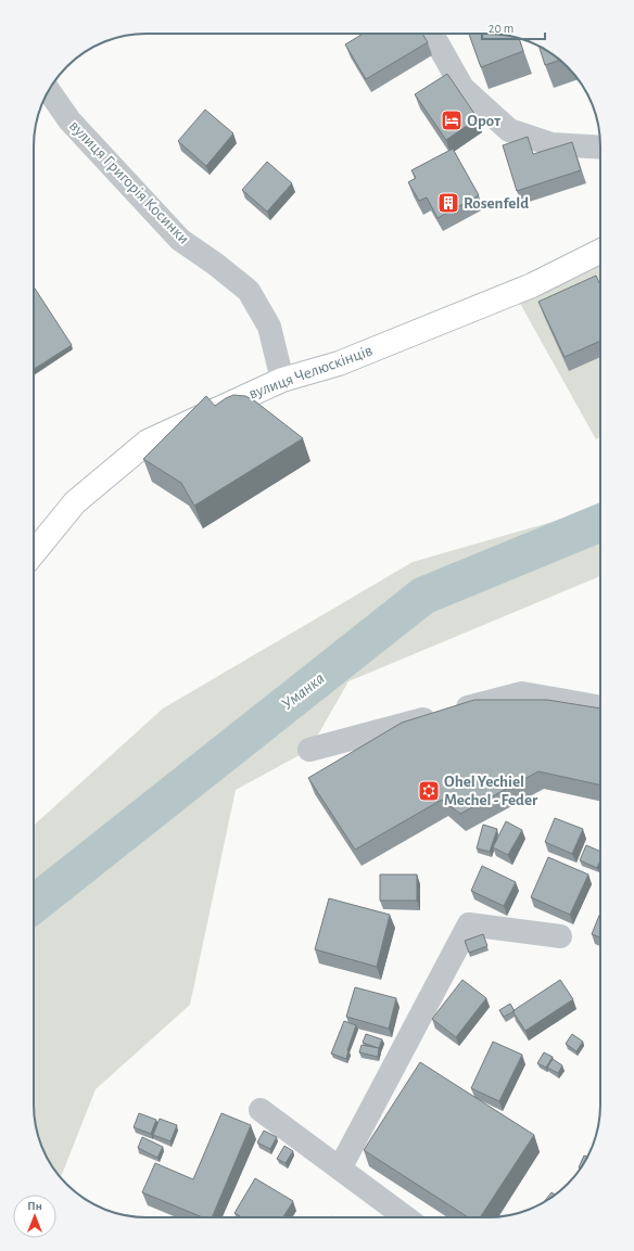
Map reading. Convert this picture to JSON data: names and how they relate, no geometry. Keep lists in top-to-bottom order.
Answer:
{
  "streets": {
    "main road": ["вулиця Челюскінців"],
    "street": ["вулиця Григорія Косинки"]
  },
  "crossings": [
    ["вулиця Григорія Косинки", "вулиця Челюскінців"]
  ],
  "water": ["Уманка"],
  "places": {
    "hotel": ["Орот"],
    "building": ["Rosenfeld"],
    "synagogue": ["Ohel Yechiel Mechel - Feder"]
  },
  "scale_bar": "20 m",
  "north": "top"
}
